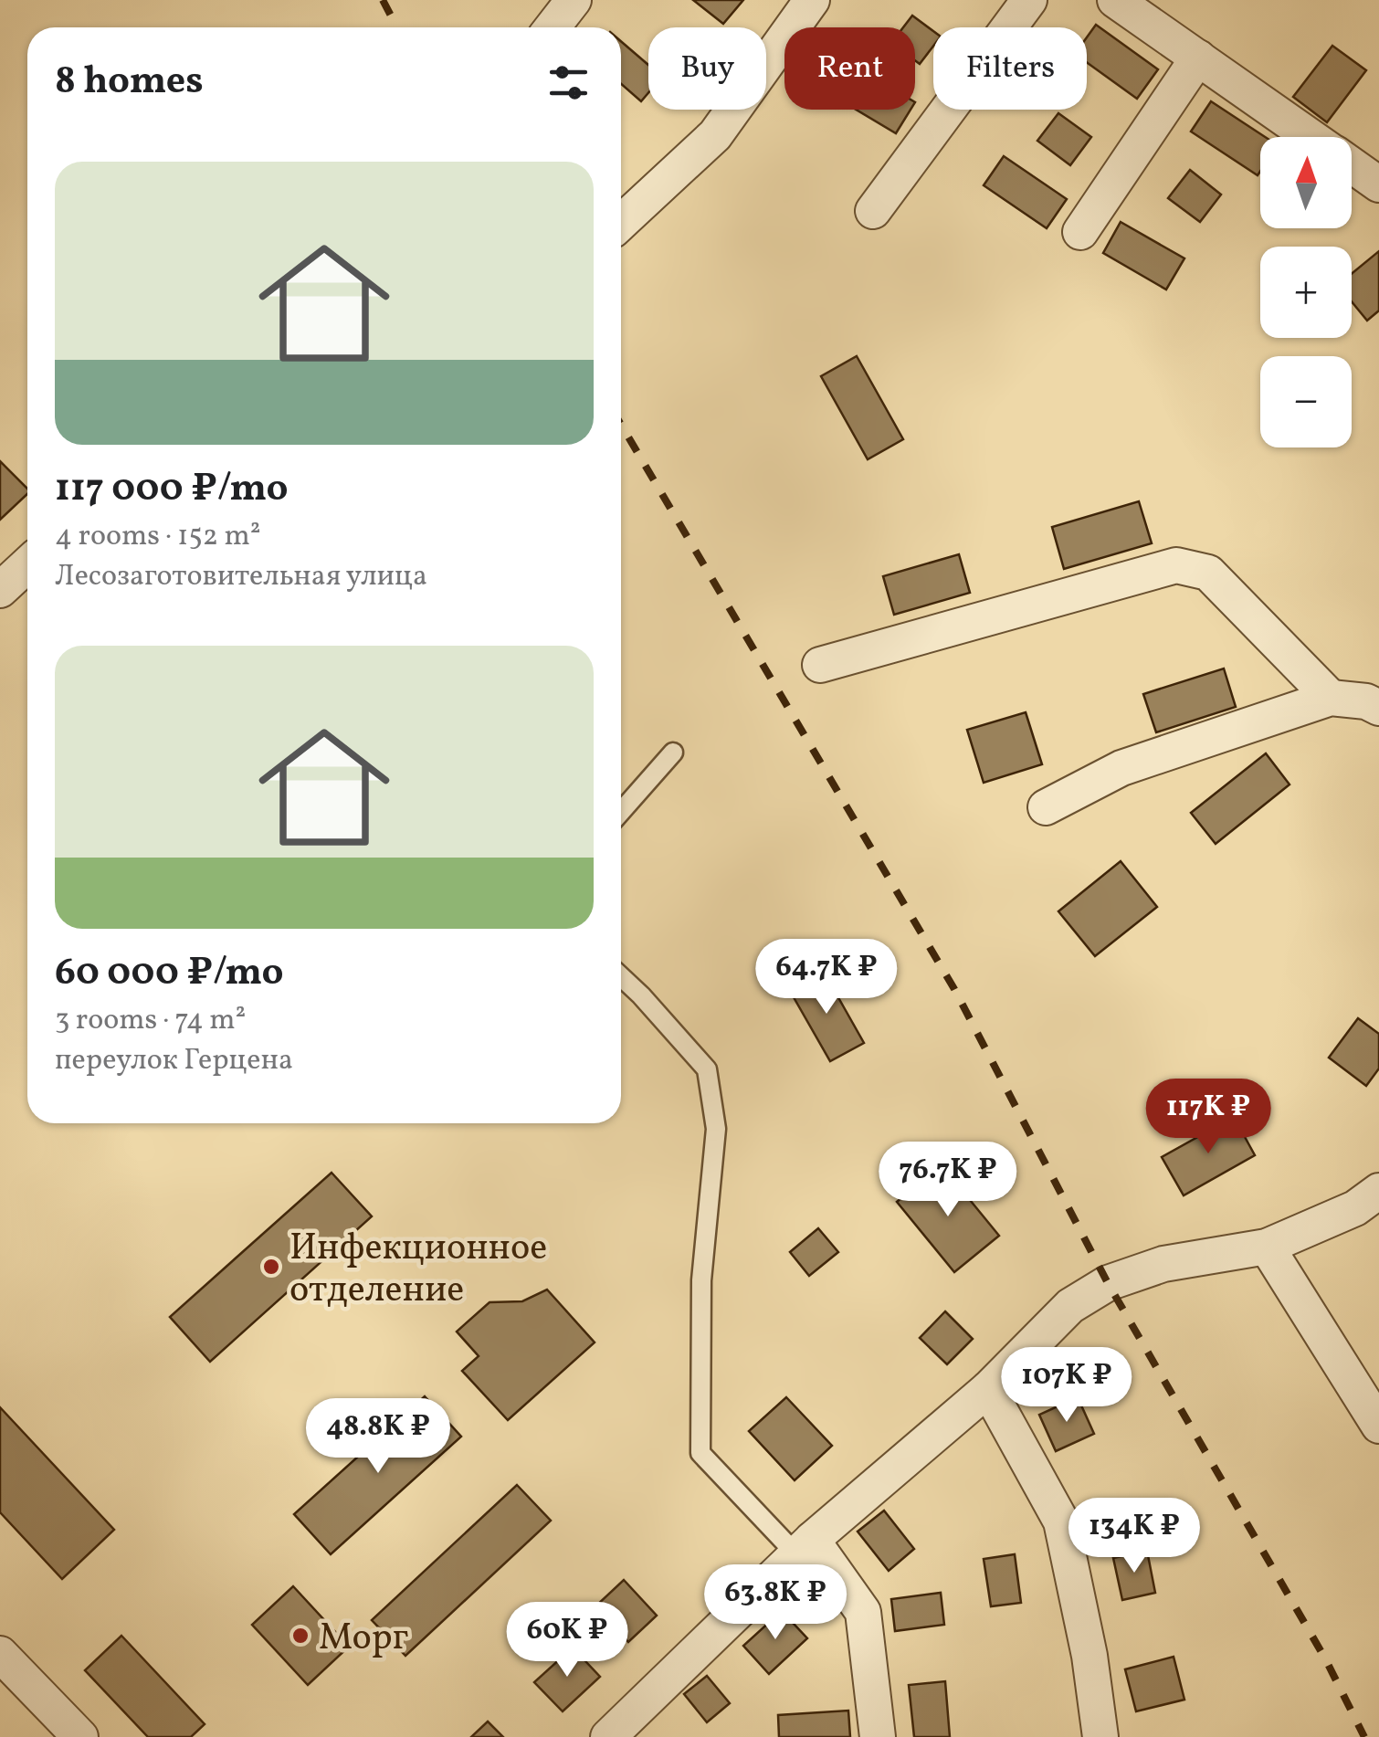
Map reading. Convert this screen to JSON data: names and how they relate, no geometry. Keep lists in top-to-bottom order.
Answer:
{
  "places": ["Инфекционное отделение", "Морг"],
  "north": "top",
  "page": {
    "chip": ["Buy", "Rent", "Filters"],
    "heading": "8 homes",
    "map_buttons": ["+", "−"],
    "list": [
      {
        "name": "117 000 ₽/mo",
        "note": "4 rooms · 152 m² · Лесозаготовительная улица"
      },
      {
        "name": "60 000 ₽/mo",
        "note": "3 rooms · 74 m² · переулок Герцена"
      }
    ],
    "price": [
      "64.7K ₽",
      "117K ₽",
      "76.7K ₽",
      "107K ₽",
      "48.8K ₽",
      "134K ₽",
      "63.8K ₽",
      "60K ₽"
    ]
  }
}
